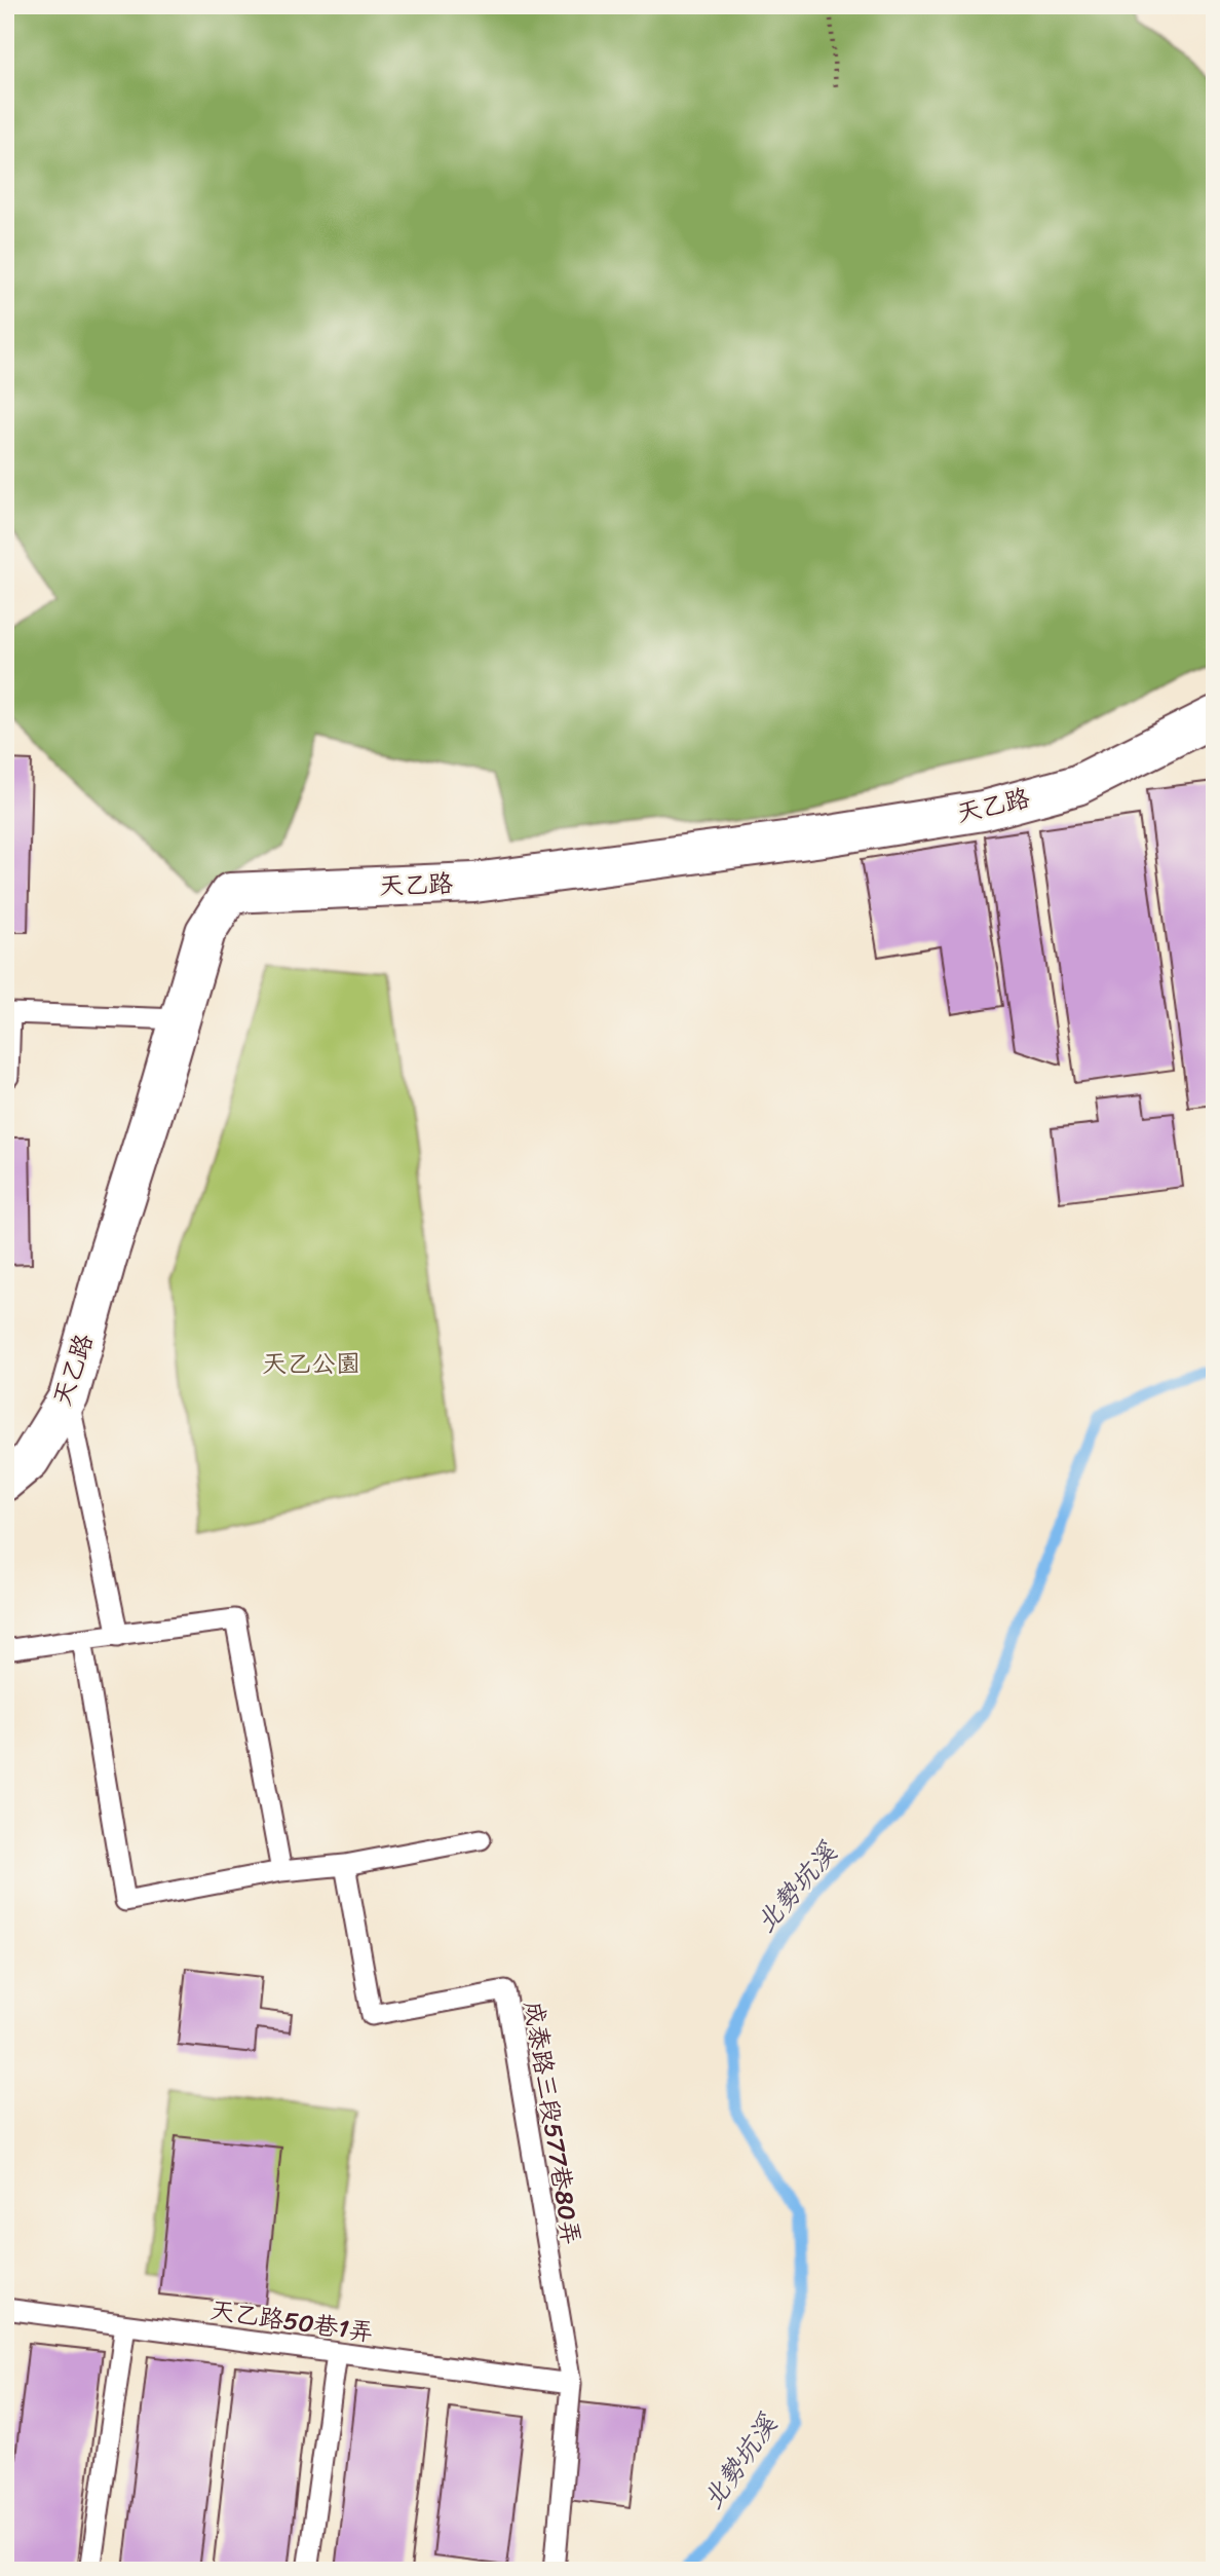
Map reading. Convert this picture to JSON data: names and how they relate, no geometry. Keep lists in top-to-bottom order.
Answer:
{
  "streets": {
    "street": ["天乙路"],
    "lane": ["成泰路三段577巷80弄", "天乙路50巷1弄"]
  },
  "crossings": [
    ["成泰路三段577巷80弄", "天乙路50巷1弄"]
  ],
  "water": ["北勢坑溪"],
  "parks": ["天乙公園"]
}
